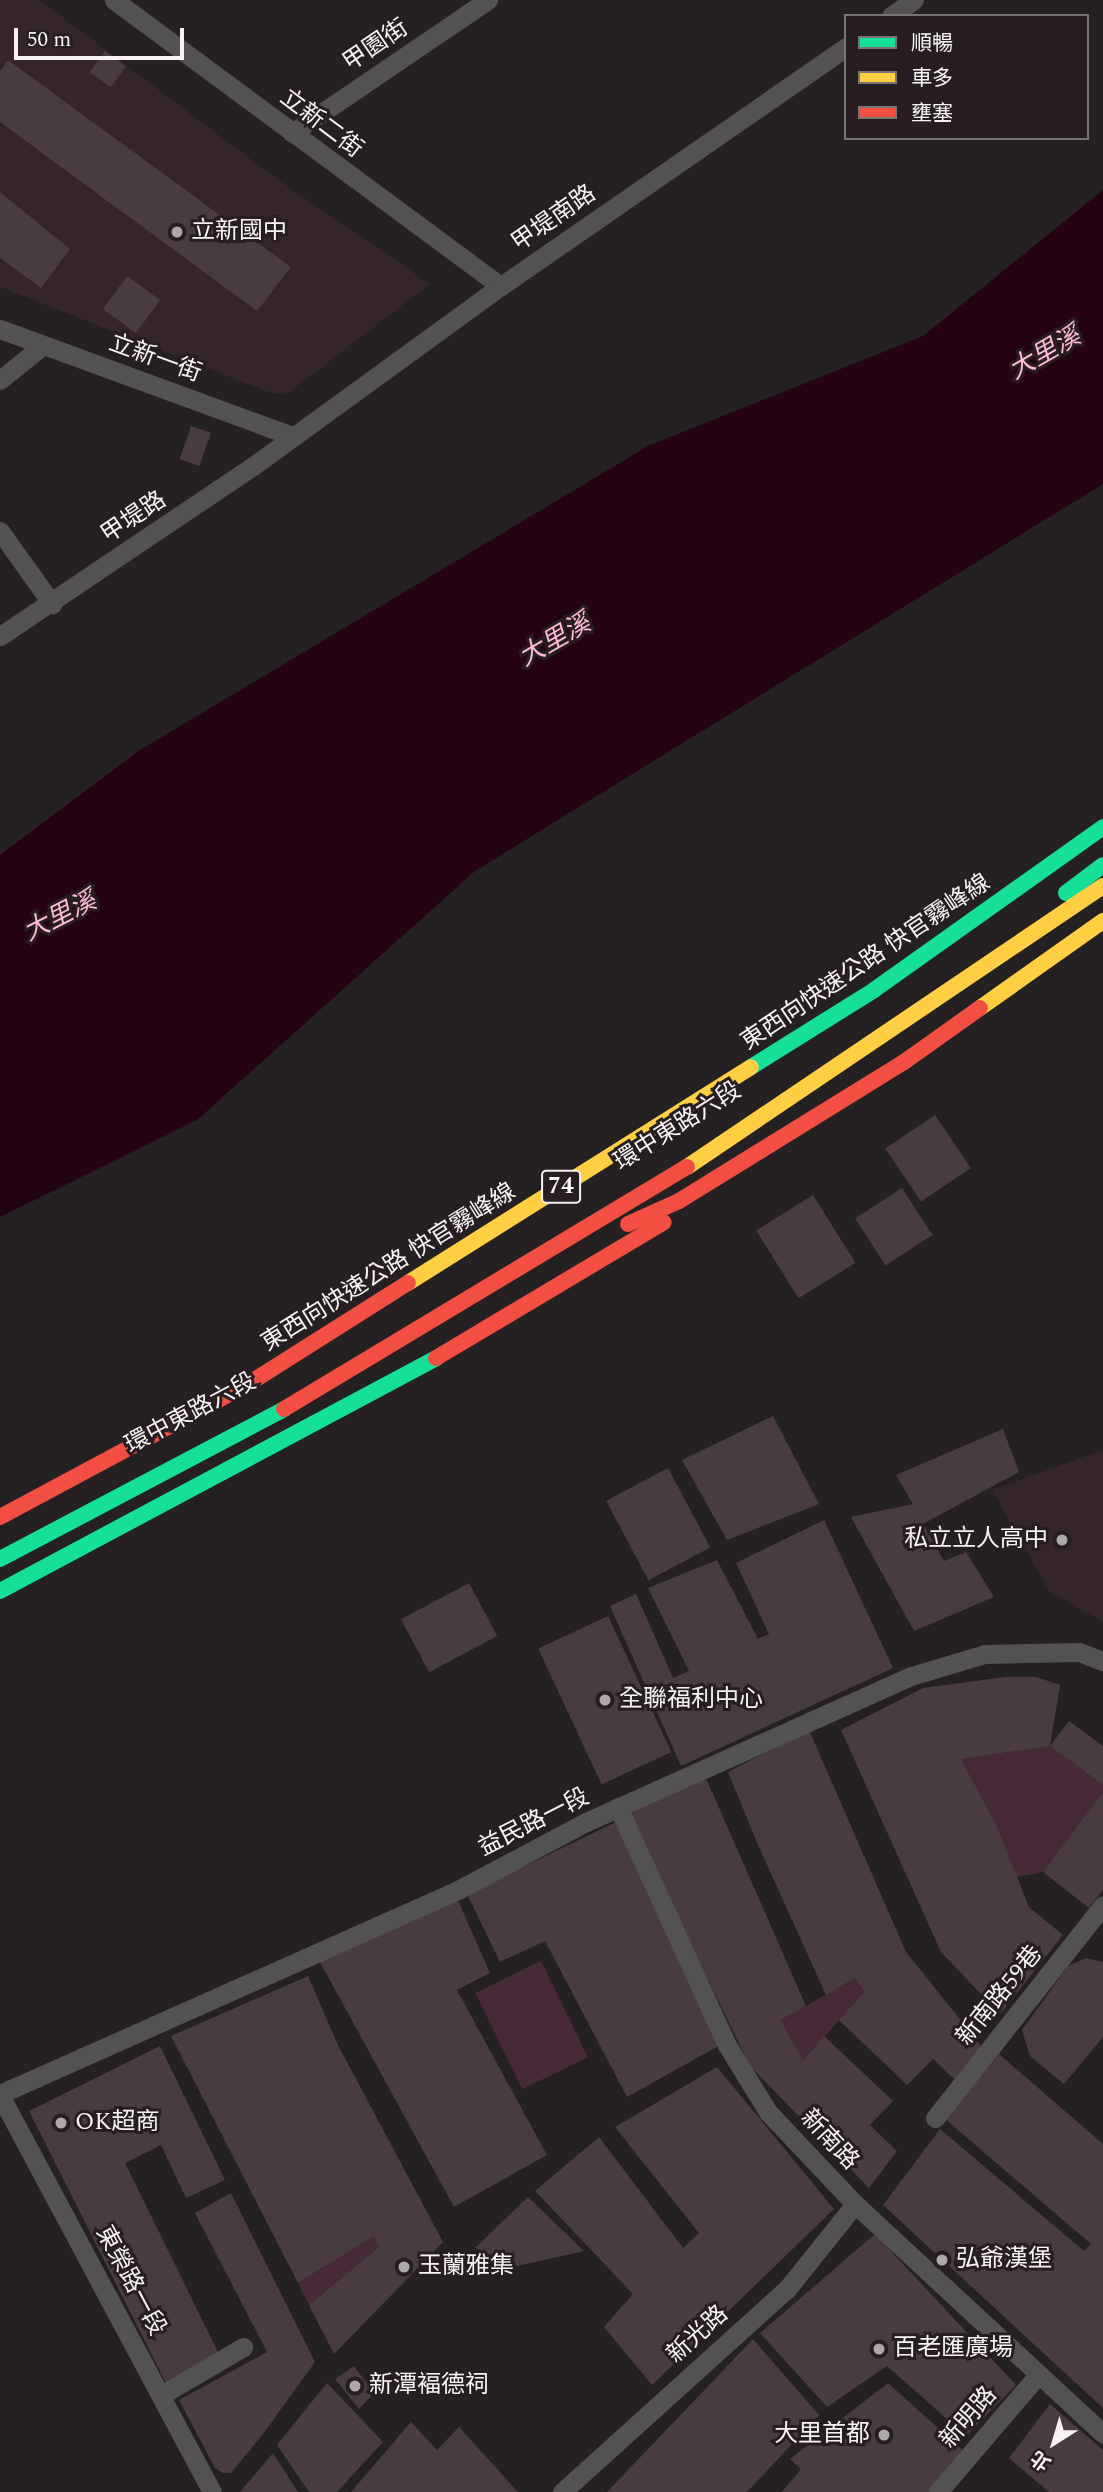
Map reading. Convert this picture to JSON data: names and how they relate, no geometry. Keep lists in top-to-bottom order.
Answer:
{
  "streets": {
    "main road": ["東西向快速公路 快官霧峰線", "環中東路六段", "74"],
    "street": [
      "甲園街",
      "立新二街",
      "甲堤南路",
      "立新一街",
      "甲堤路",
      "益民路一段",
      "新南路59巷",
      "新南路",
      "東榮路一段",
      "新光路",
      "新明路"
    ]
  },
  "crossings": [
    ["甲園街", "立新二街"],
    ["立新二街", "甲堤南路"],
    ["甲堤南路", "立新一街"],
    ["甲堤南路", "甲堤路"],
    ["立新一街", "甲堤路"],
    ["益民路一段", "新南路"],
    ["益民路一段", "東榮路一段"],
    ["新南路", "新光路"],
    ["新南路", "新明路"]
  ],
  "water": ["大里溪"],
  "places": [
    "立新國中",
    "私立立人高中",
    "全聯福利中心",
    "OK超商",
    "弘爺漢堡",
    "玉蘭雅集",
    "百老匯廣場",
    "新潭褔德祠",
    "大里首都"
  ],
  "legend": ["順暢", "車多", "壅塞"],
  "scale_bar": "50 m",
  "north": "bottom left"
}
